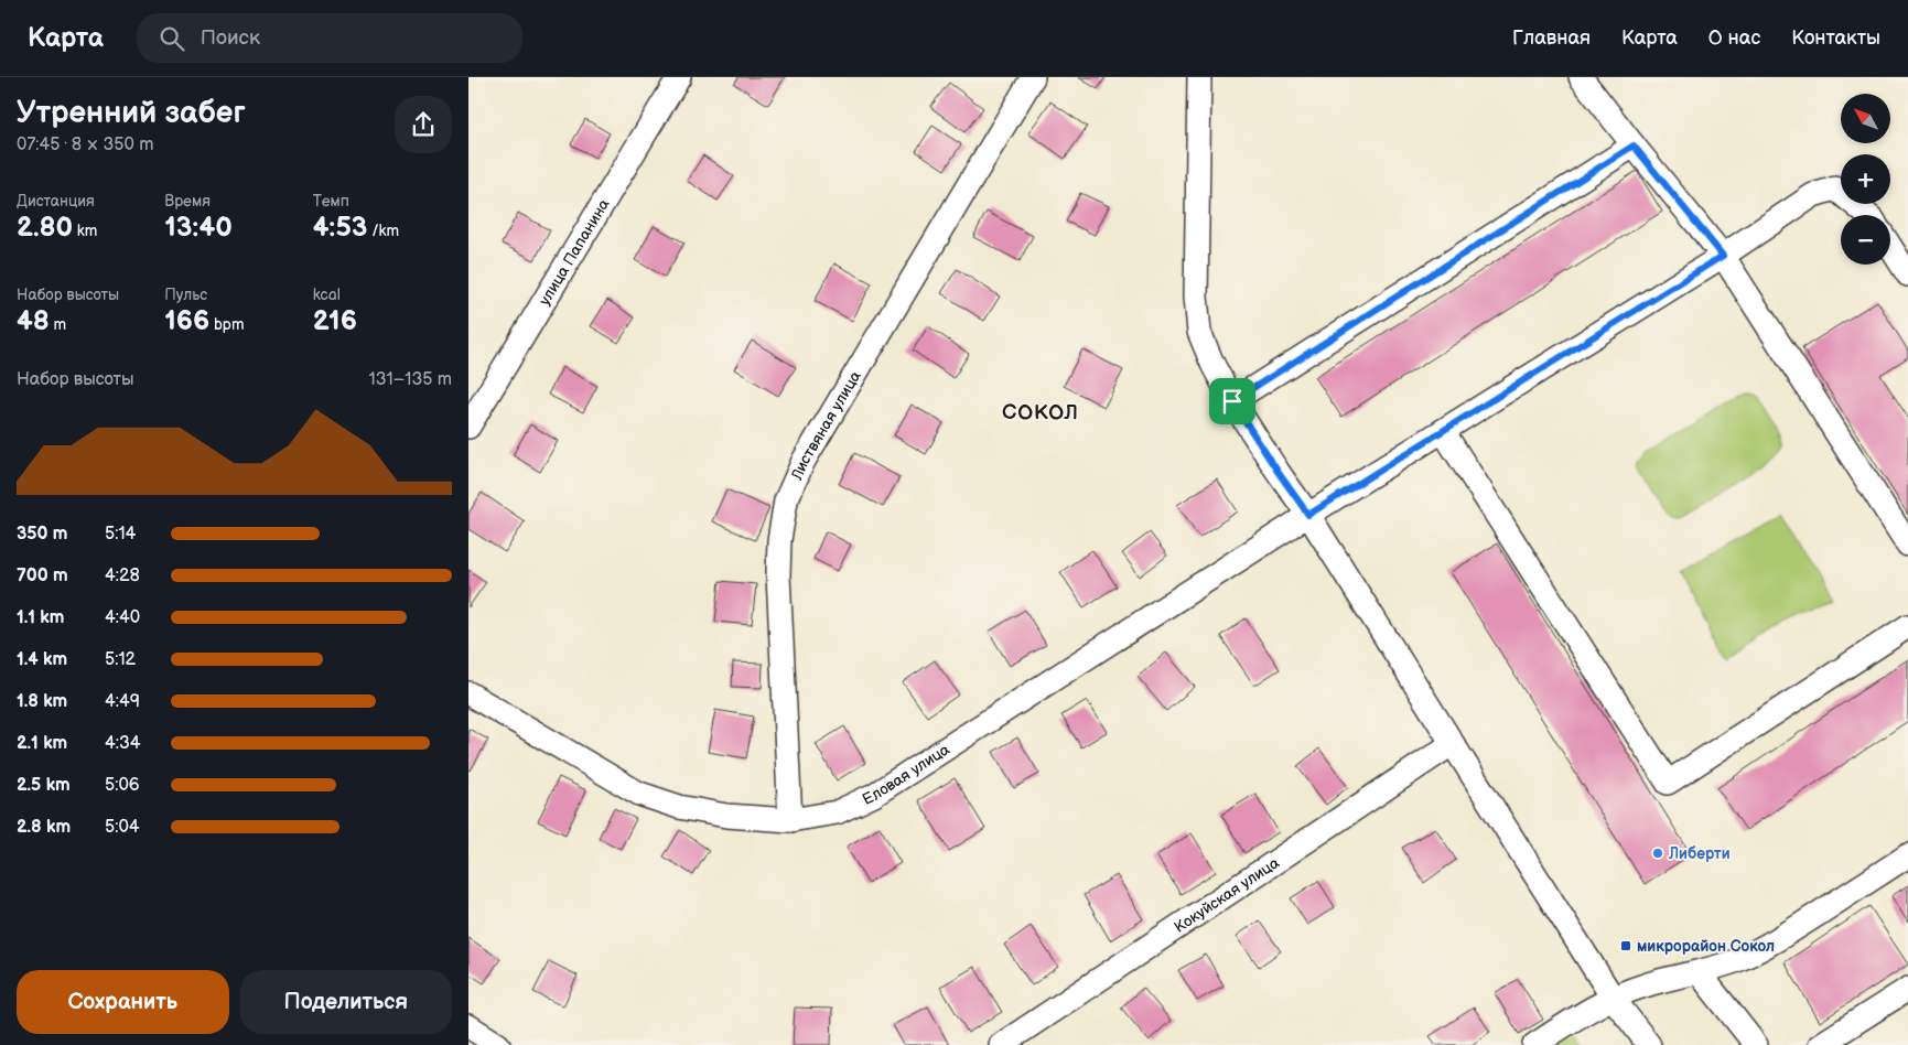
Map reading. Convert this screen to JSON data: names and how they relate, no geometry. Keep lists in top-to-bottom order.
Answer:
{
  "streets": {
    "street": [
      "улица Папанина",
      "Листвяная улица",
      "Еловая улица",
      "Кокуйская улица"
    ]
  },
  "crossings": [
    ["Листвяная улица", "Еловая улица"]
  ],
  "districts": ["СОКОЛ"],
  "places": {
    "other": ["Либерти"],
    "transit": ["микрорайон Сокол"]
  },
  "north": "top left",
  "page": {
    "header": "Карта",
    "search": "Поиск",
    "nav": [
      "Главная",
      "Карта",
      "О нас",
      "Контакты"
    ],
    "heading": ["Утренний забег", "07:45 · 8 × 350 m"],
    "map_buttons": ["+", "−"],
    "stats": [
      ["Дистанция", "2.80 km"],
      ["Время", "13:40"],
      ["Темп", "4:53 /km"],
      ["Набор высоты", "48 m"],
      ["Пульс", "166 bpm"],
      ["kcal", "216"]
    ],
    "chart": ["Набор высоты", "131–135 m"],
    "list": [
      {
        "name": "350 m",
        "note": "5:14"
      },
      {
        "name": "700 m",
        "note": "4:28"
      },
      {
        "name": "1.1 km",
        "note": "4:40"
      },
      {
        "name": "1.4 km",
        "note": "5:12"
      },
      {
        "name": "1.8 km",
        "note": "4:49"
      },
      {
        "name": "2.1 km",
        "note": "4:34"
      },
      {
        "name": "2.5 km",
        "note": "5:06"
      },
      {
        "name": "2.8 km",
        "note": "5:04"
      }
    ],
    "buttons": ["Сохранить", "Поделиться"]
  }
}
